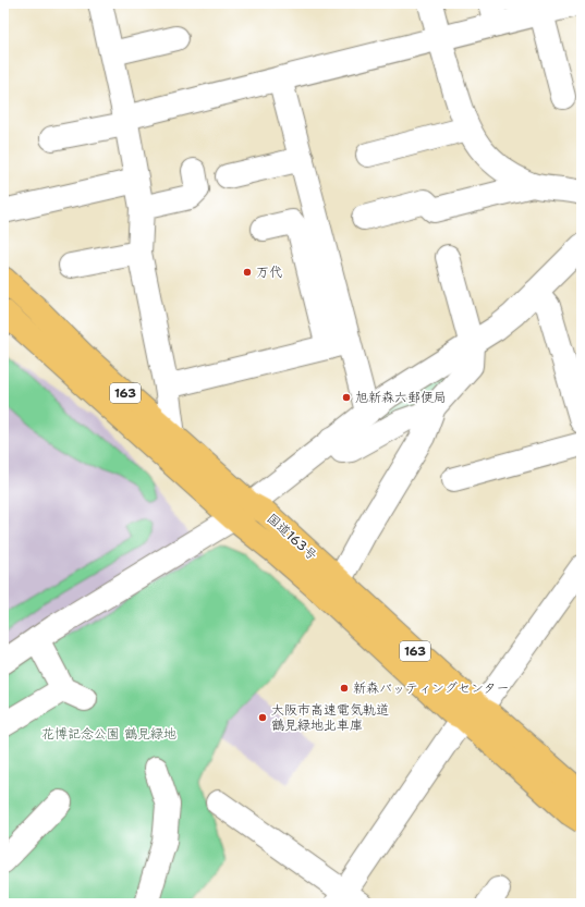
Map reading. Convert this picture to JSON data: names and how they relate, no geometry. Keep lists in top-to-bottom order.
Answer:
{
  "streets": {
    "highway": ["163", "国道163号"]
  },
  "parks": ["花博記念公園 鶴見緑地"],
  "places": [
    "万代",
    "旭新森六郵便局",
    "新森バッティングセンター",
    "大阪市高速電気軌道 鶴見緑地北車庫"
  ]
}
